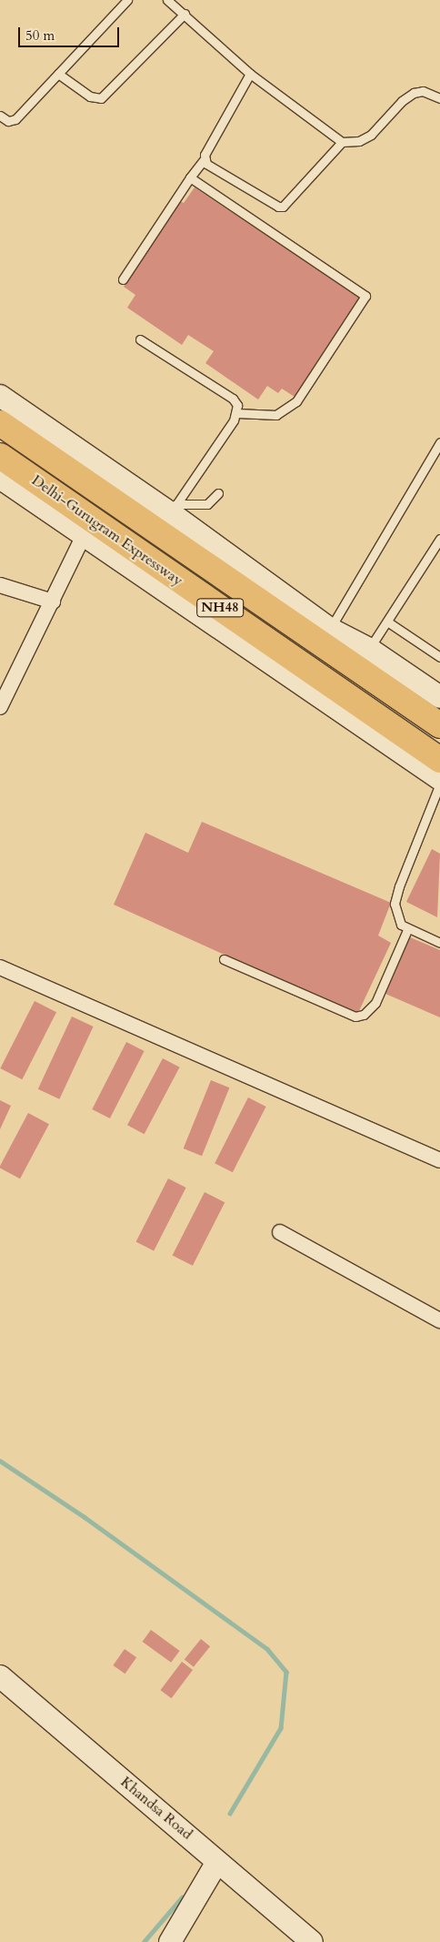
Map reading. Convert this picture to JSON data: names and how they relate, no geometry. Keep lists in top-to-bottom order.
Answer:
{
  "streets": {
    "highway": ["Delhi-Gurugram Expressway", "NH48"],
    "main road": ["Khandsa Road"]
  },
  "scale_bar": "50 m"
}
